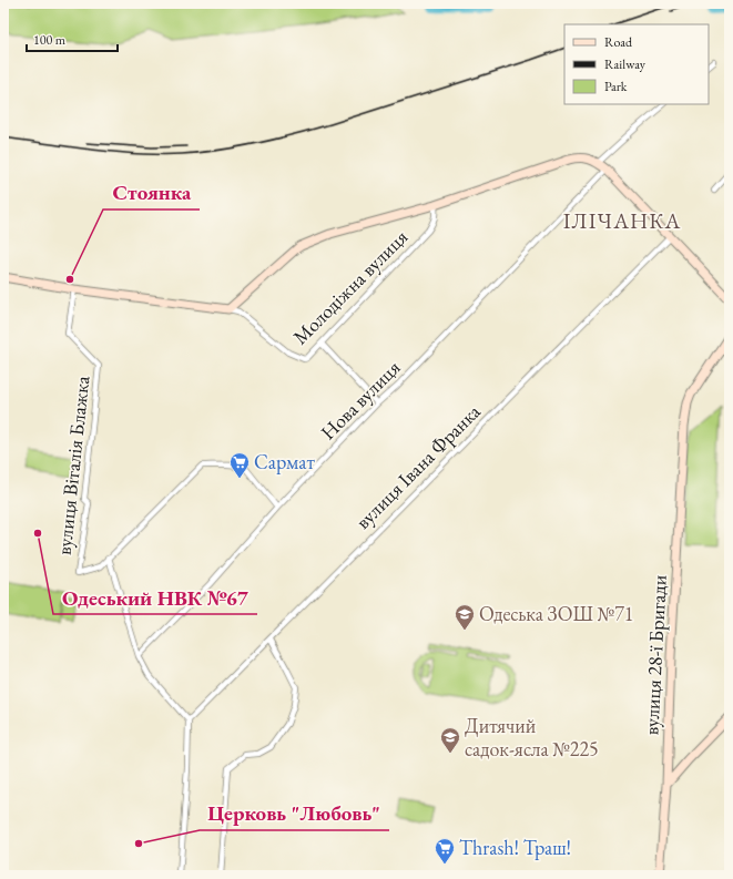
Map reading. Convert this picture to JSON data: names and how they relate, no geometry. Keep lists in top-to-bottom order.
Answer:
{
  "streets": {
    "street": [
      "Молодіжна вулиця",
      "Нова вулиця",
      "вулиця Віталія Блажка",
      "вулиця Івана Франка",
      "вулиця 28-ї Бригади"
    ]
  },
  "districts": ["ІЛІЧАНКА"],
  "places": {
    "other": ["Стоянка", "Одеський НВК №67", "Церковь \"Любовь\""],
    "supermarket": ["Сармат", "Thrash! Траш!"],
    "school or university": ["Одеська ЗОШ №71", "Дитячий садок-ясла №225"]
  },
  "legend": ["Road", "Railway", "Park"],
  "scale_bar": "100 m"
}
